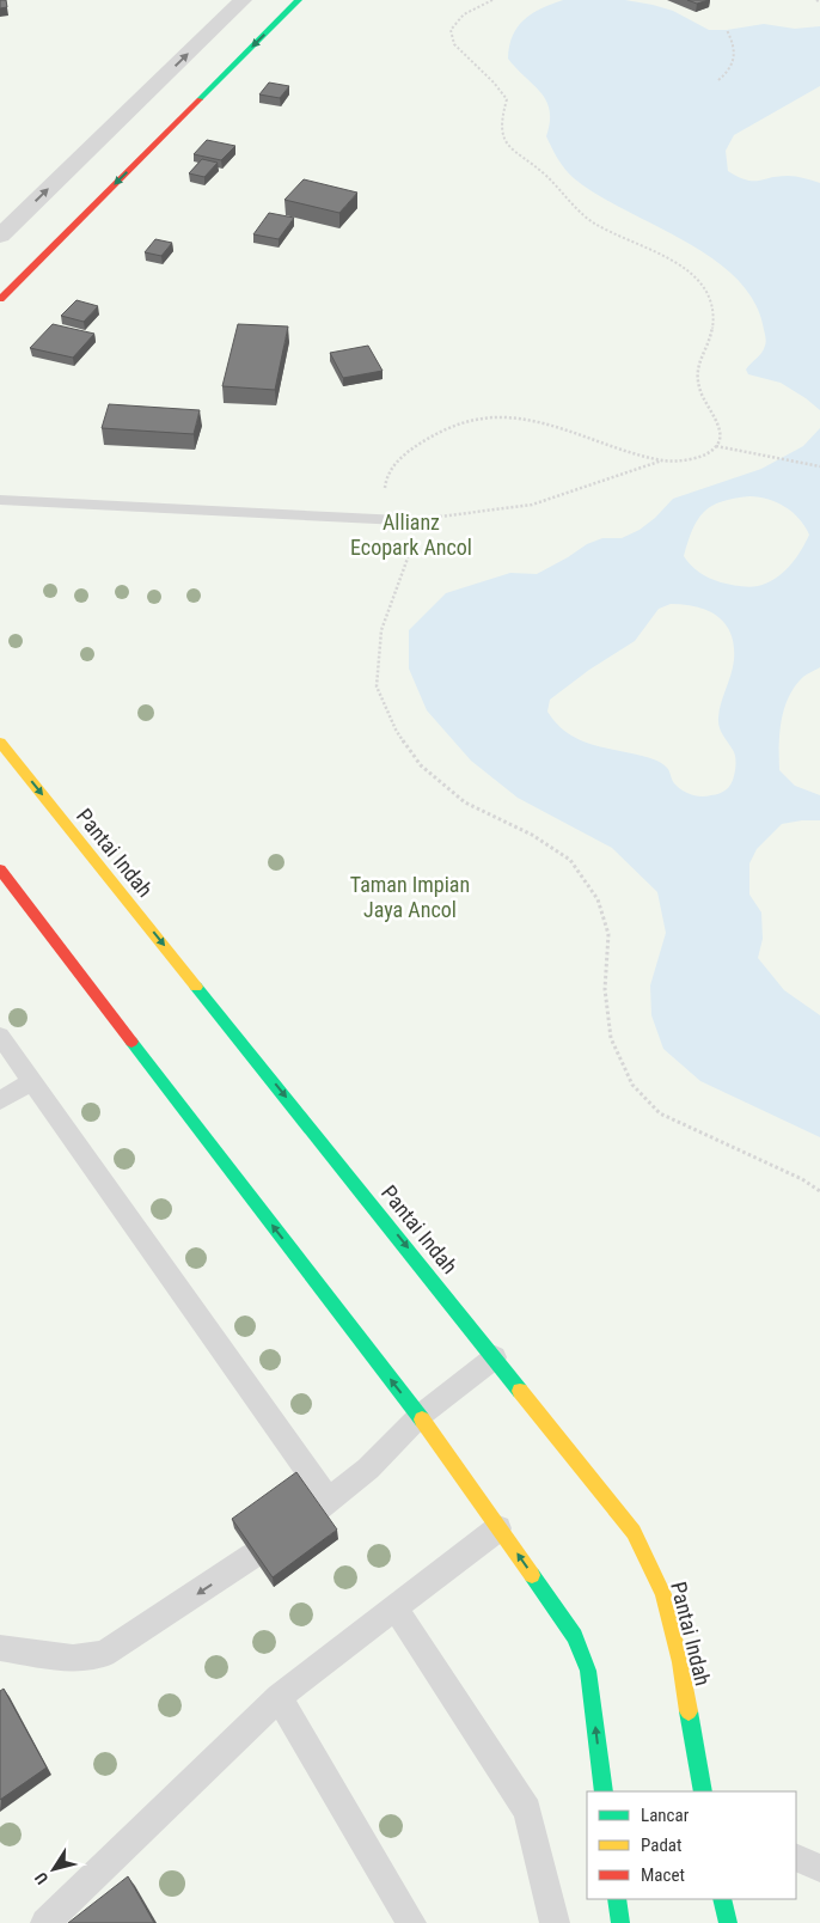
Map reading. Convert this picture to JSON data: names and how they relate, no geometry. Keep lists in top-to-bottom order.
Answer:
{
  "streets": {
    "street": ["Pantai Indah"]
  },
  "parks": ["Allianz Ecopark Ancol", "Taman Impian Jaya Ancol"],
  "legend": ["Lancar", "Padat", "Macet"],
  "north": "bottom left"
}
